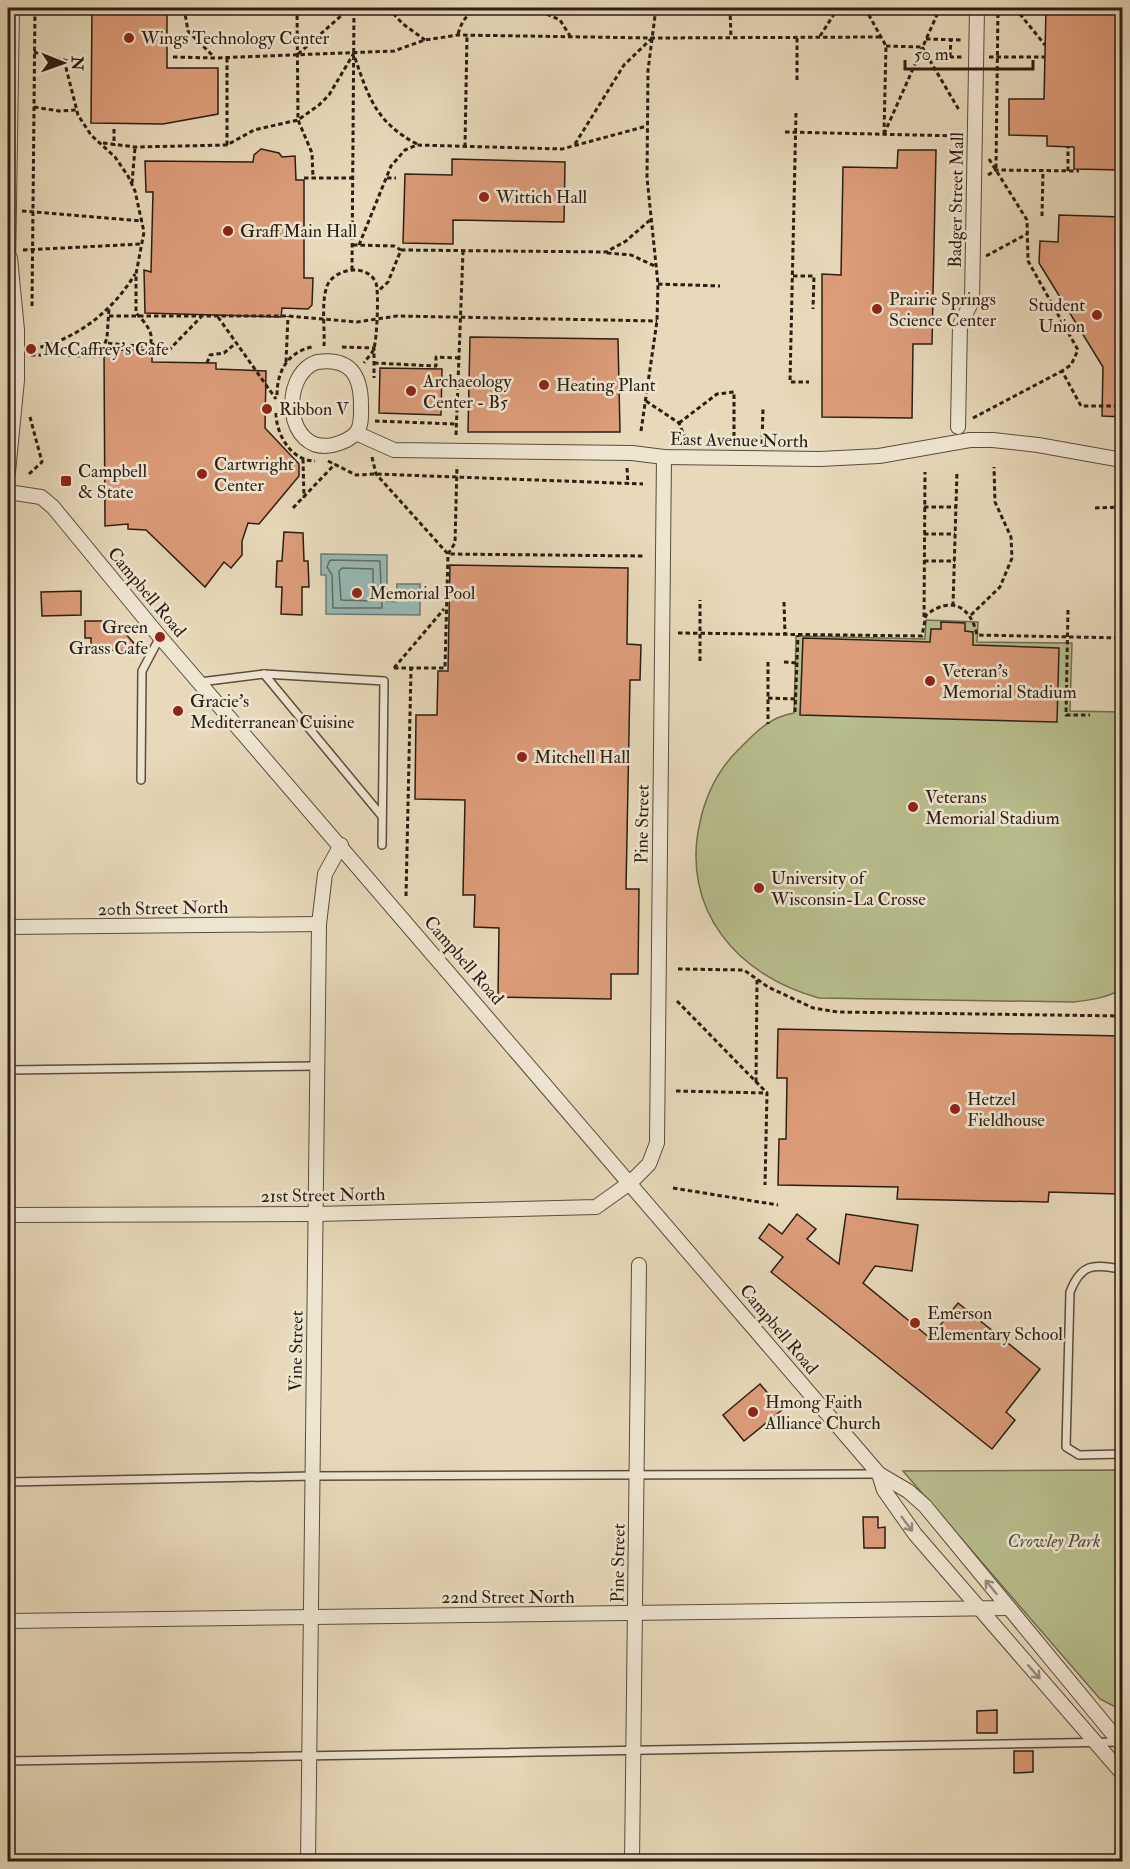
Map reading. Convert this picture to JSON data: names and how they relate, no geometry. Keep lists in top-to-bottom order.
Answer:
{
  "streets": {
    "street": [
      "Badger Street Mall",
      "East Avenue North",
      "Campbell Road",
      "Pine Street",
      "20th Street North",
      "21st Street North",
      "Vine Street",
      "22nd Street North"
    ]
  },
  "crossings": [
    ["East Avenue North", "Pine Street"],
    ["Campbell Road", "Pine Street"],
    ["Campbell Road", "21st Street North"],
    ["Campbell Road", "Vine Street"],
    ["Campbell Road", "22nd Street North"],
    ["Pine Street", "21st Street North"],
    ["Pine Street", "22nd Street North"],
    ["20th Street North", "Vine Street"],
    ["21st Street North", "Vine Street"],
    ["Vine Street", "22nd Street North"]
  ],
  "parks": ["Crowley Park"],
  "places": {
    "other": [
      "Wings Technology Center",
      "Wittich Hall",
      "Graff Main Hall",
      "Prairie Springs Science Center",
      "Student Union",
      "McCaffrey's Cafe",
      "Heating Plant",
      "Archaeology Center - B5",
      "Ribbon V",
      "Cartwright Center",
      "Memorial Pool",
      "Green Grass Cafe",
      "Veteran's Memorial Stadium",
      "Gracie's Mediterranean Cuisine",
      "Mitchell Hall",
      "Veterans Memorial Stadium",
      "University of Wisconsin-La Crosse",
      "Hetzel Fieldhouse",
      "Emerson Elementary School",
      "Hmong Faith Alliance Church"
    ],
    "transit": ["Campbell & State"]
  },
  "scale_bar": "50 m",
  "north": "right"
}
